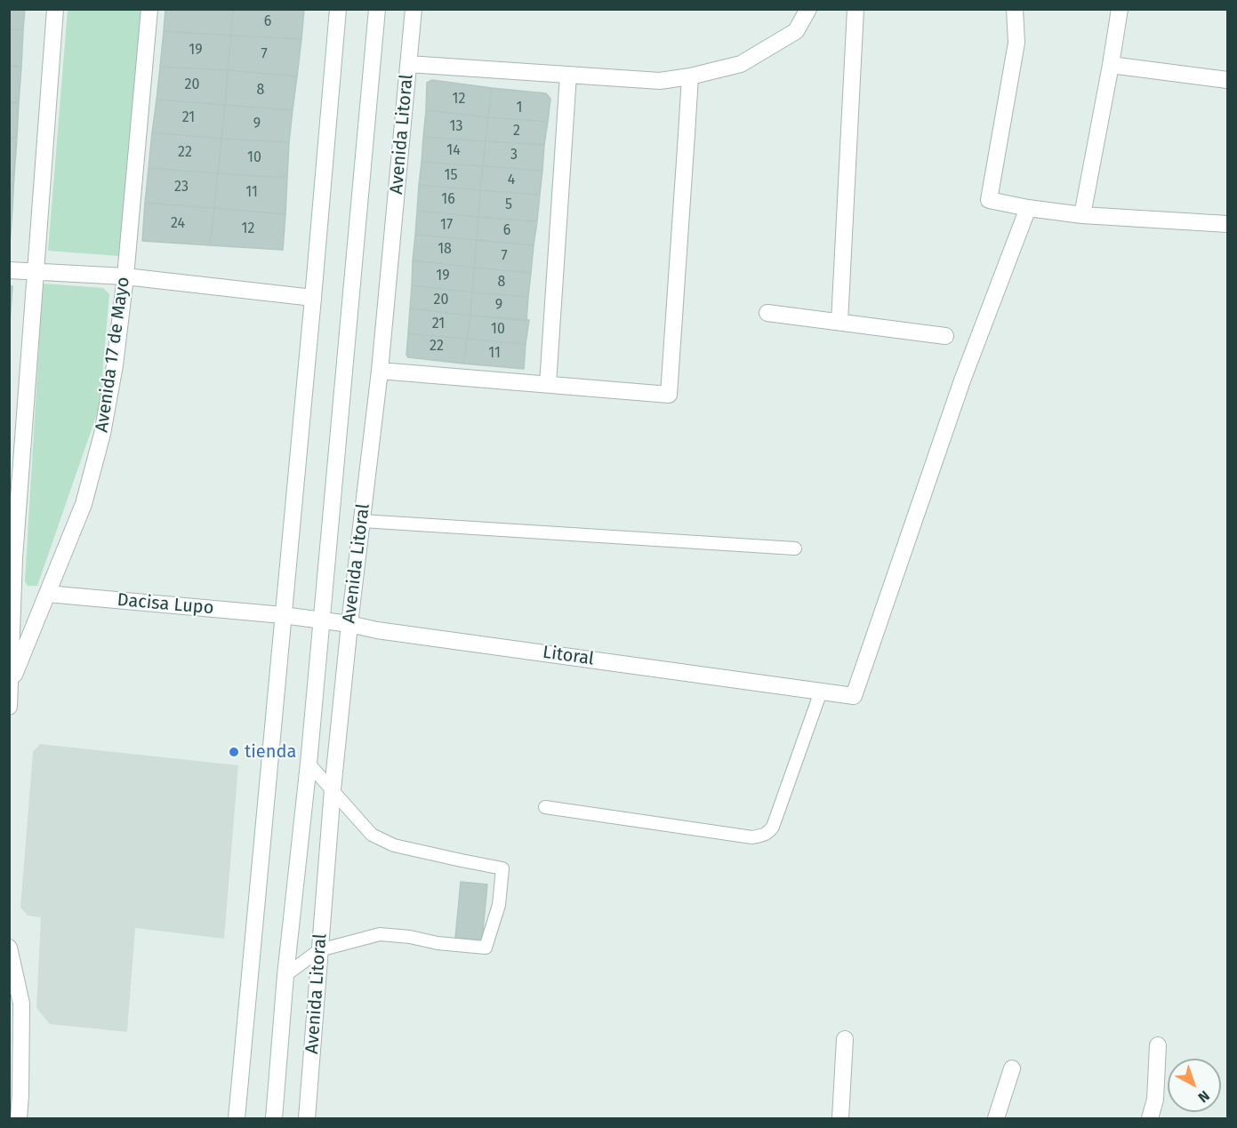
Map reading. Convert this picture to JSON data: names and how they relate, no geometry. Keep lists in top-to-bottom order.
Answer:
{
  "streets": {
    "street": [
      "Avenida Litoral",
      "Avenida 17 de Mayo",
      "Dacisa Lupo",
      "Litoral"
    ]
  },
  "crossings": [
    ["Avenida Litoral", "Litoral"],
    ["Avenida 17 de Mayo", "Dacisa Lupo"],
    ["Dacisa Lupo", "Litoral"]
  ],
  "places": ["tienda"],
  "house_numbers": [
    "6",
    "19",
    "7",
    "20",
    "8",
    "12",
    "1",
    "21",
    "9",
    "13",
    "2",
    "14",
    "22",
    "3",
    "10",
    "15",
    "4",
    "23",
    "11",
    "16",
    "5",
    "24",
    "17",
    "12",
    "6",
    "18",
    "7",
    "19",
    "8",
    "20",
    "9",
    "21",
    "10",
    "22",
    "11"
  ],
  "north": "bottom right"
}
